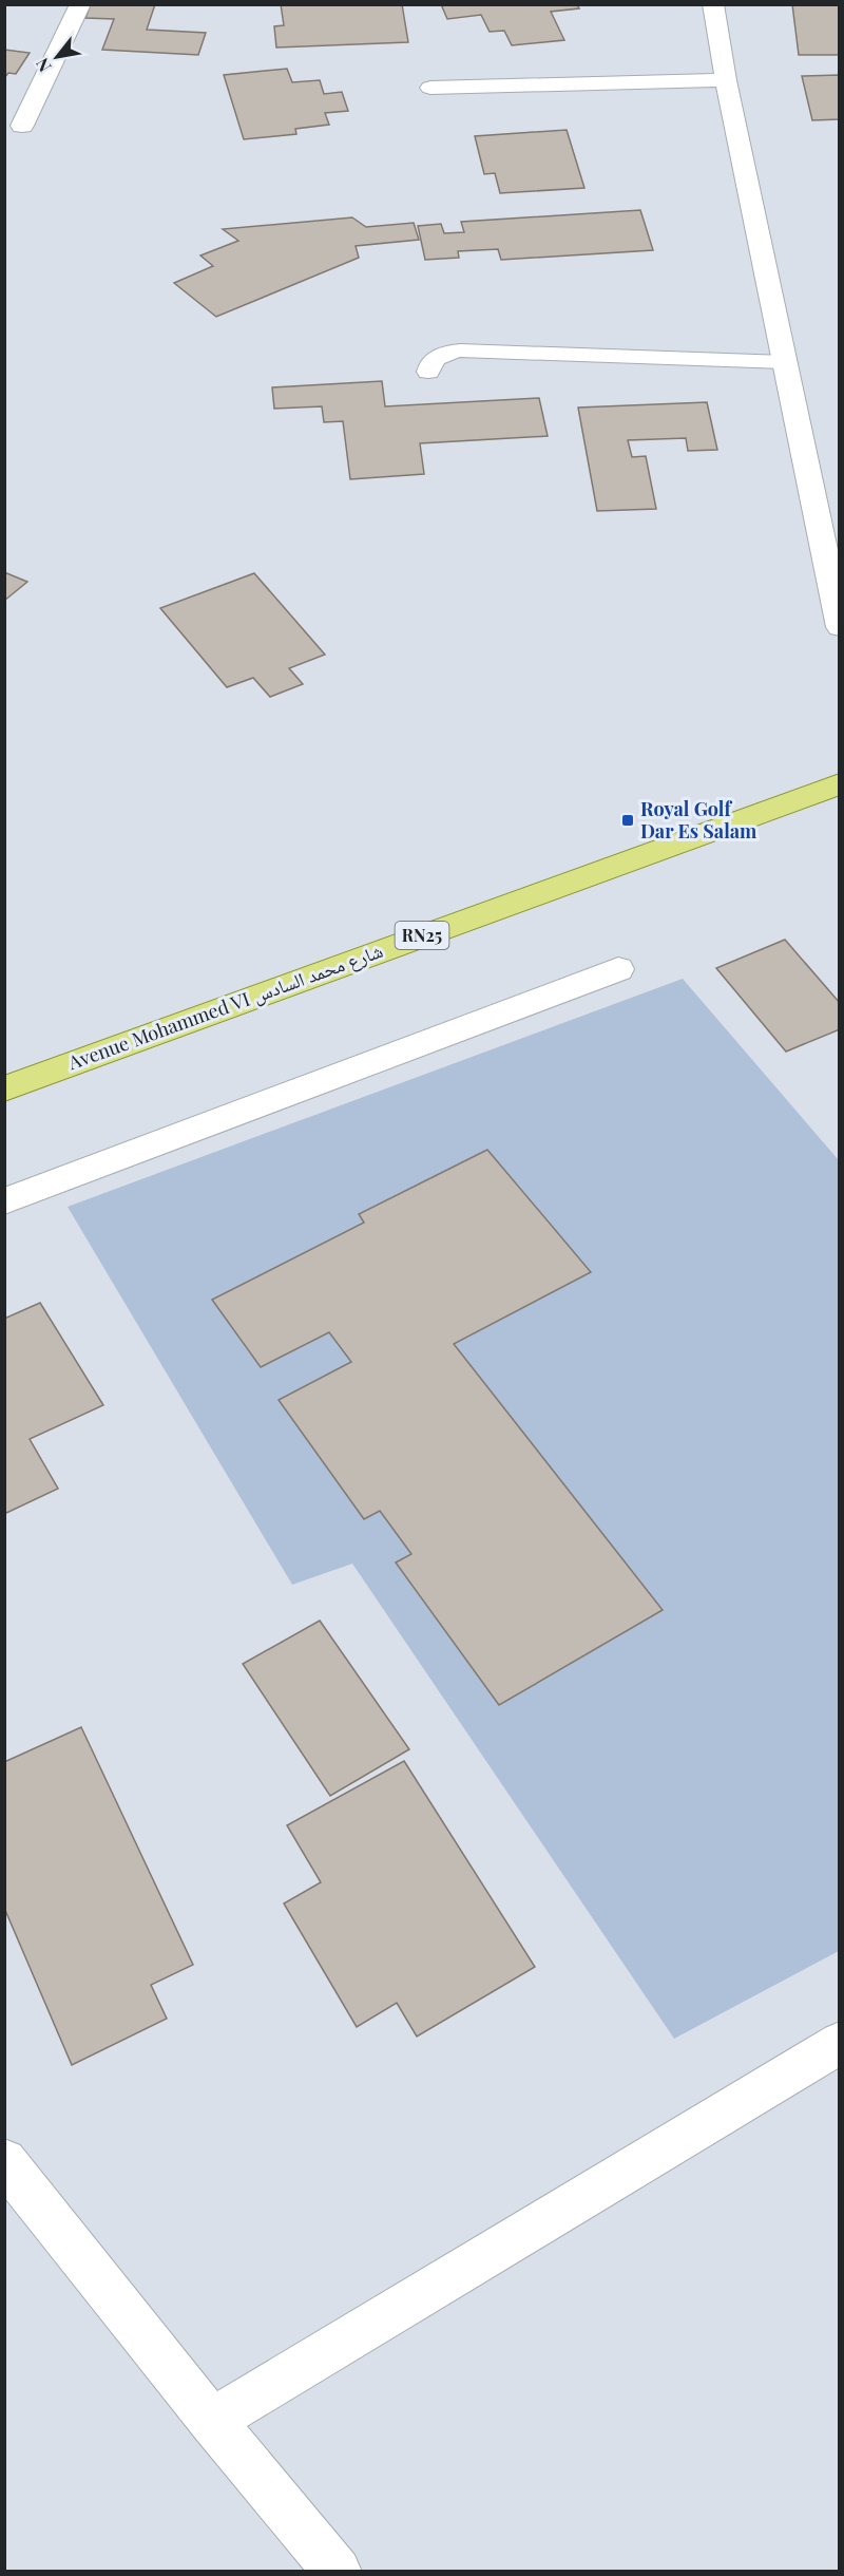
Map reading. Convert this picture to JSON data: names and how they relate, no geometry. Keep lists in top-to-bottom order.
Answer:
{
  "streets": {
    "main road": ["RN25", "Avenue Mohammed VI شارع محمد السادس"]
  },
  "places": {
    "transit": ["Royal Golf Dar Es Salam"]
  },
  "north": "bottom left"
}
